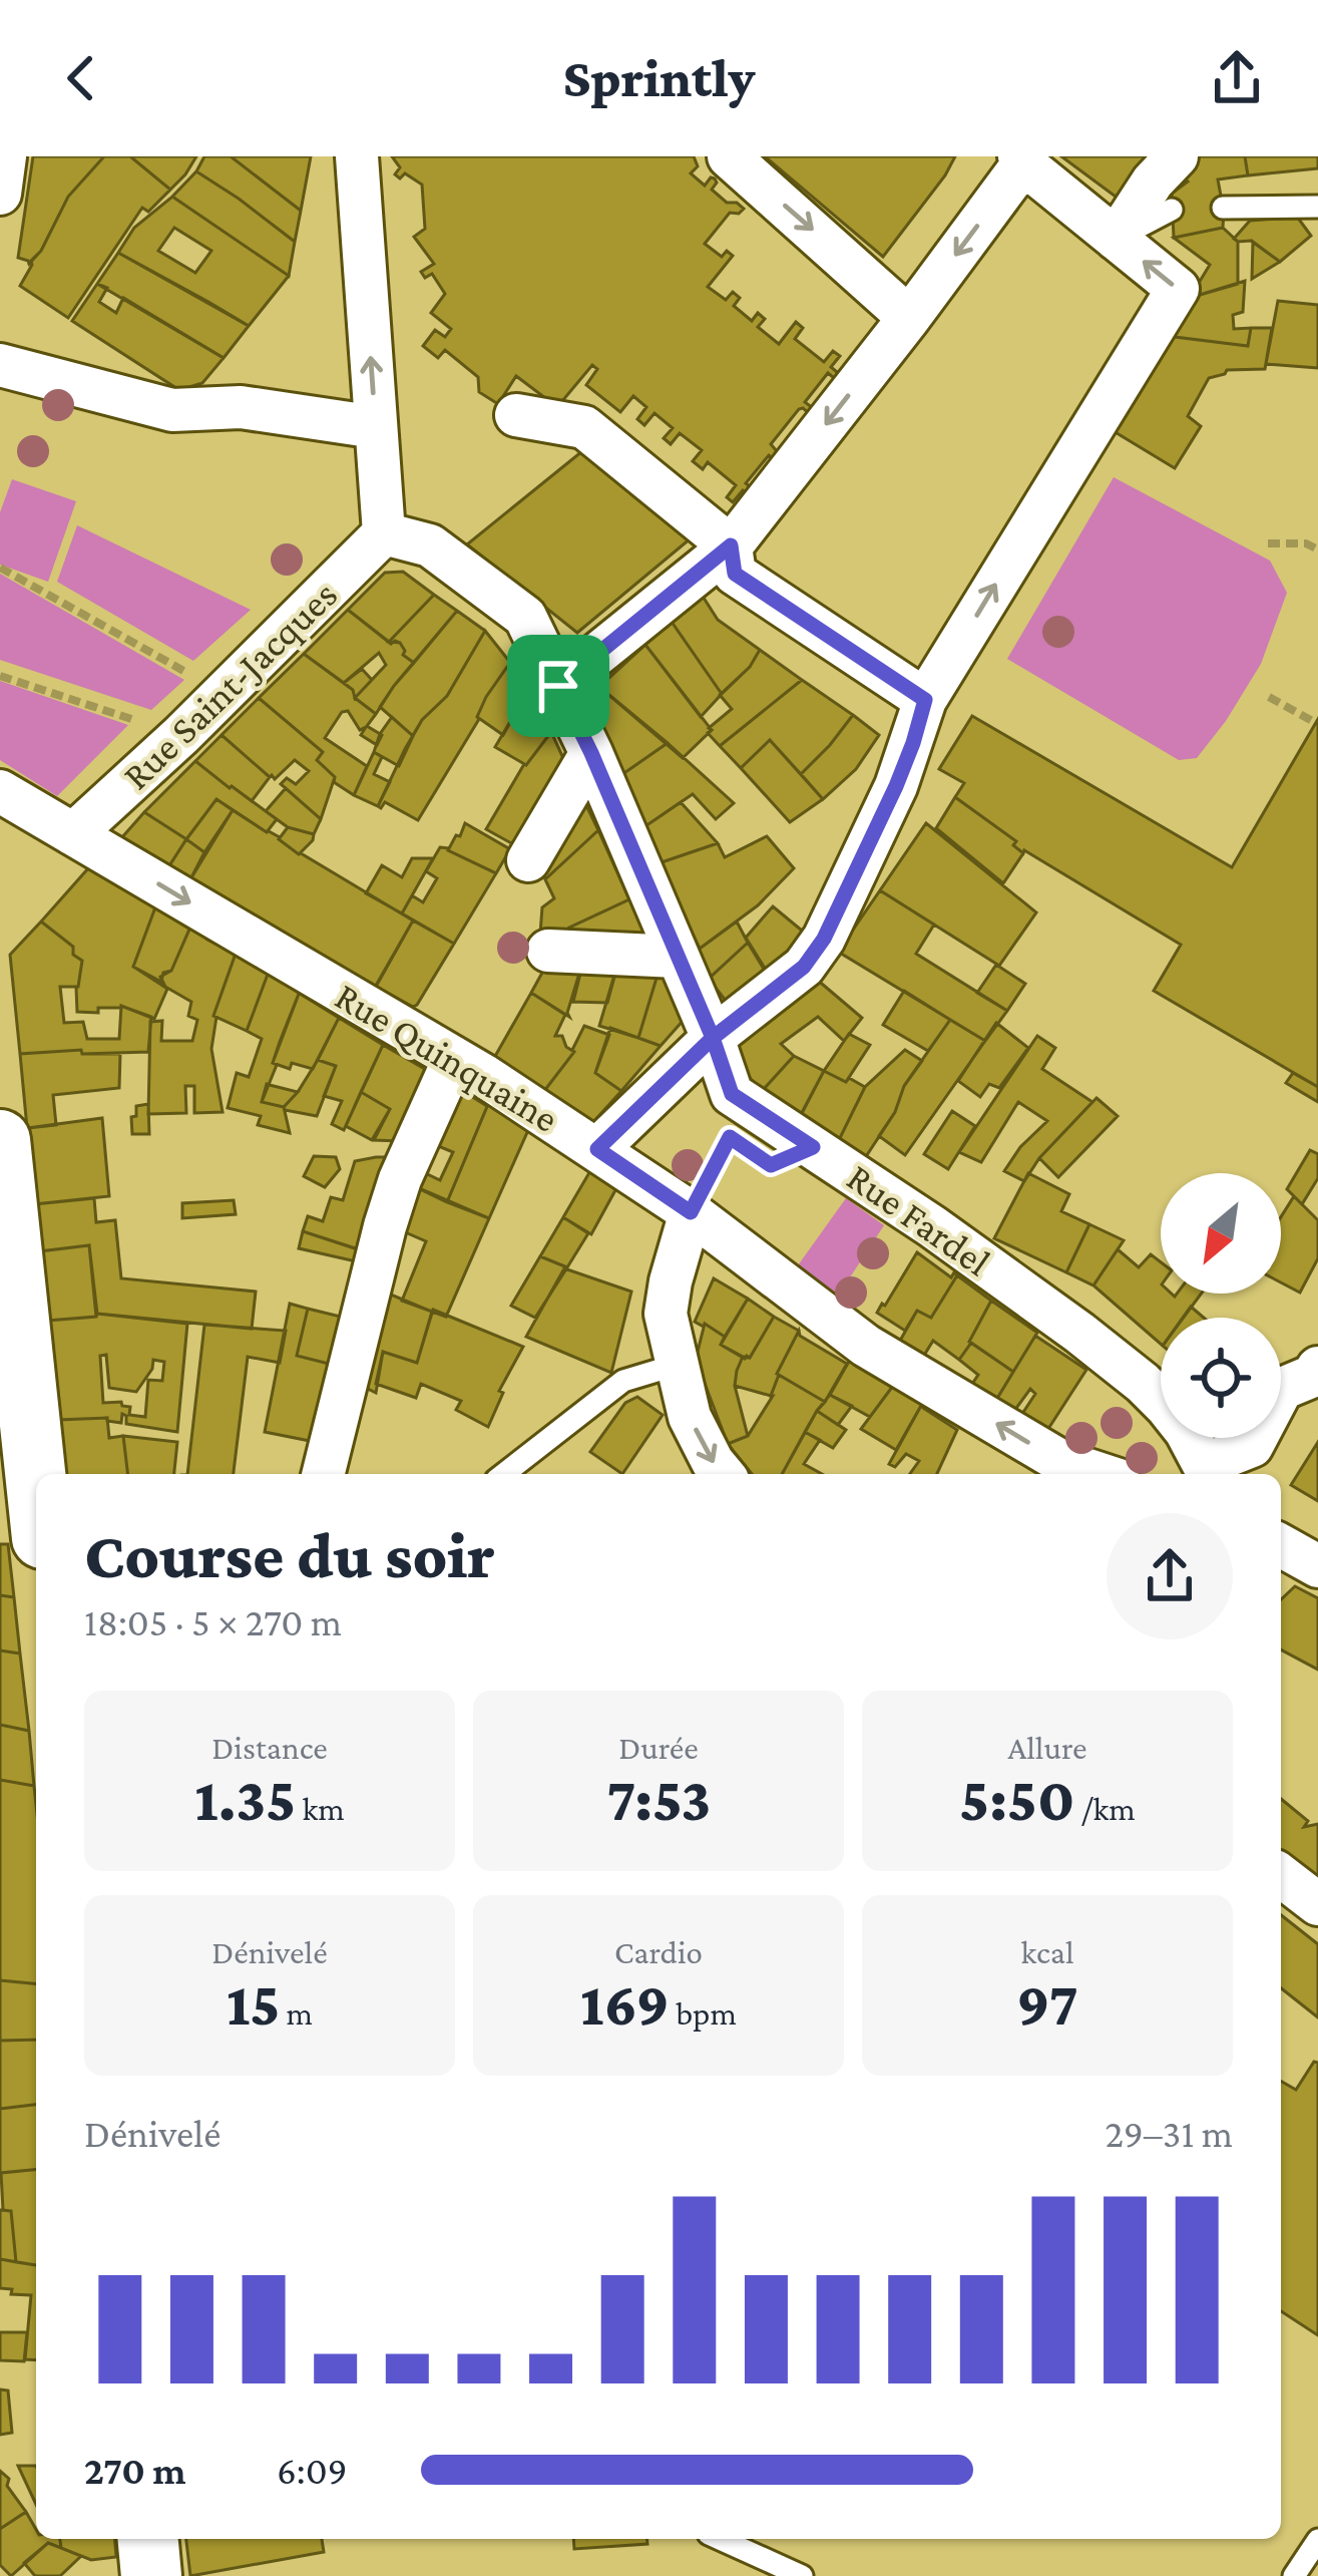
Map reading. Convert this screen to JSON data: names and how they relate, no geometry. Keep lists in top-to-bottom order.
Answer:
{
  "streets": {
    "street": ["Rue Saint-Jacques", "Rue Quinquaine", "Rue Fardel"]
  },
  "crossings": [
    ["Rue Saint-Jacques", "Rue Quinquaine"],
    ["Rue Saint-Jacques", "Rue Fardel"]
  ],
  "north": "bottom left",
  "page": {
    "header": "Sprintly",
    "heading": ["Course du soir", "18:05 · 5 × 270 m"],
    "stats": [
      ["Distance", "1.35 km"],
      ["Durée", "7:53"],
      ["Allure", "5:50 /km"],
      ["Dénivelé", "15 m"],
      ["Cardio", "169 bpm"],
      ["kcal", "97"]
    ],
    "chart": ["Dénivelé", "29–31 m"],
    "list": [
      {
        "name": "270 m",
        "note": "6:09"
      }
    ]
  }
}
